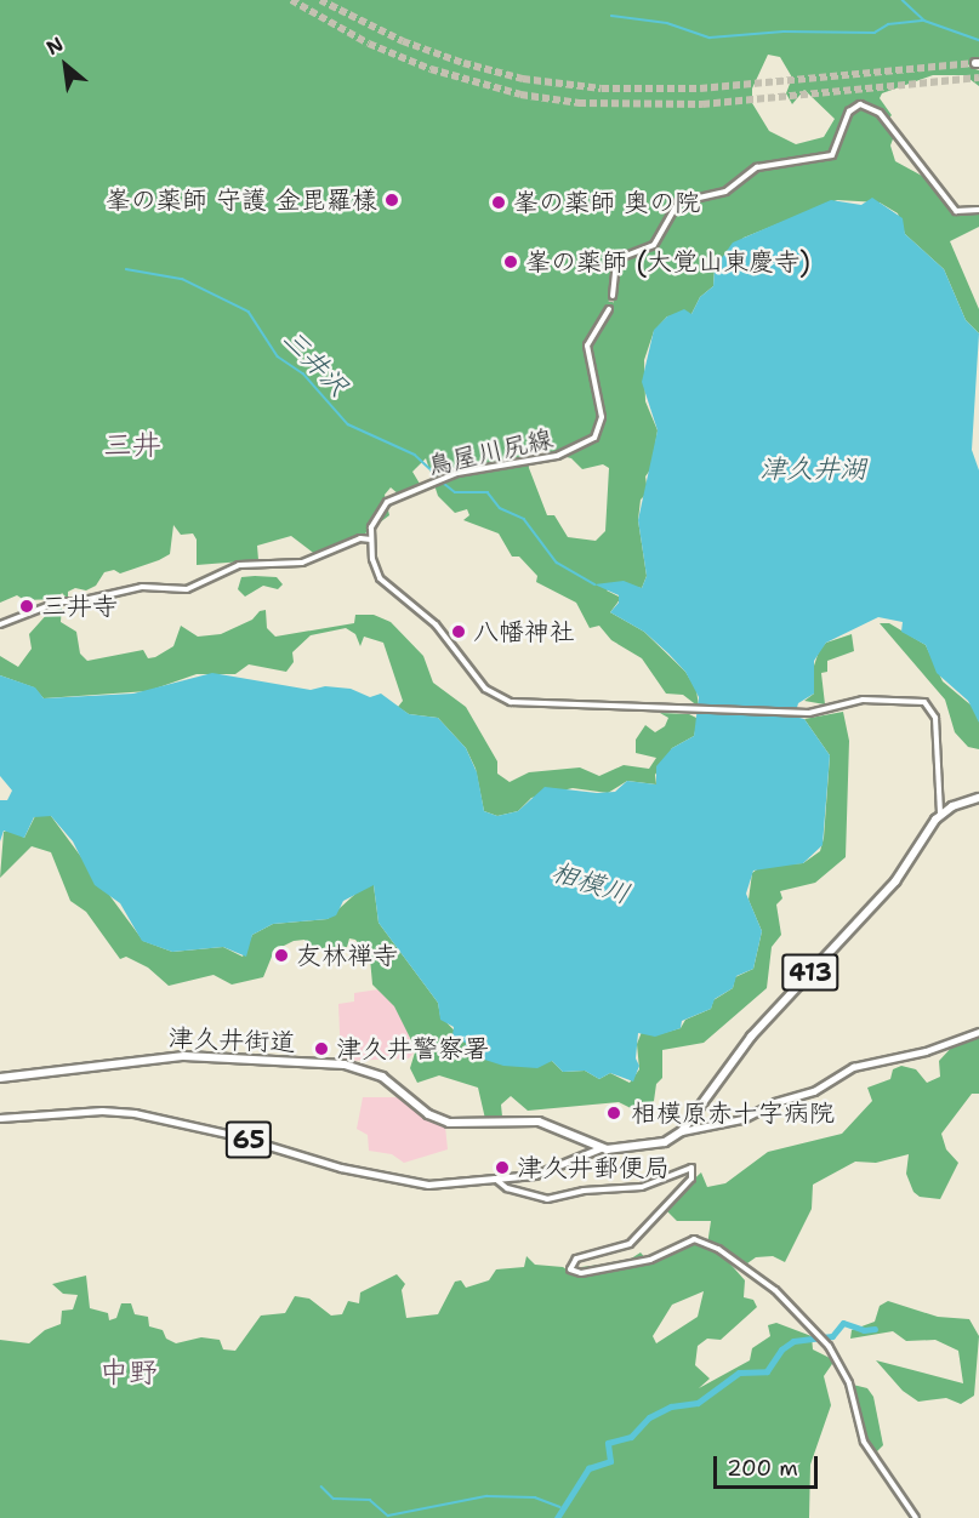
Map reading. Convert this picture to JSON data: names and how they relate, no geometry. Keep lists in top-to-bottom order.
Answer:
{
  "streets": {
    "highway": ["413", "津久井街道"],
    "main road": ["鳥屋川尻線", "65"]
  },
  "crossings": [
    ["413", "津久井街道"],
    ["津久井街道", "65"]
  ],
  "districts": ["三井", "中野"],
  "water": ["三井沢", "津久井湖", "相模川"],
  "places": [
    "峯の薬師 守護 金毘羅樣",
    "峯の薬師 奥の院",
    "峯の薬師 (大覚山東慶寺)",
    "三井寺",
    "八幡神社",
    "友林禅寺",
    "津久井警察署",
    "相模原赤十字病院",
    "津久井郵便局"
  ],
  "scale_bar": "200 m",
  "north": "top left"
}
